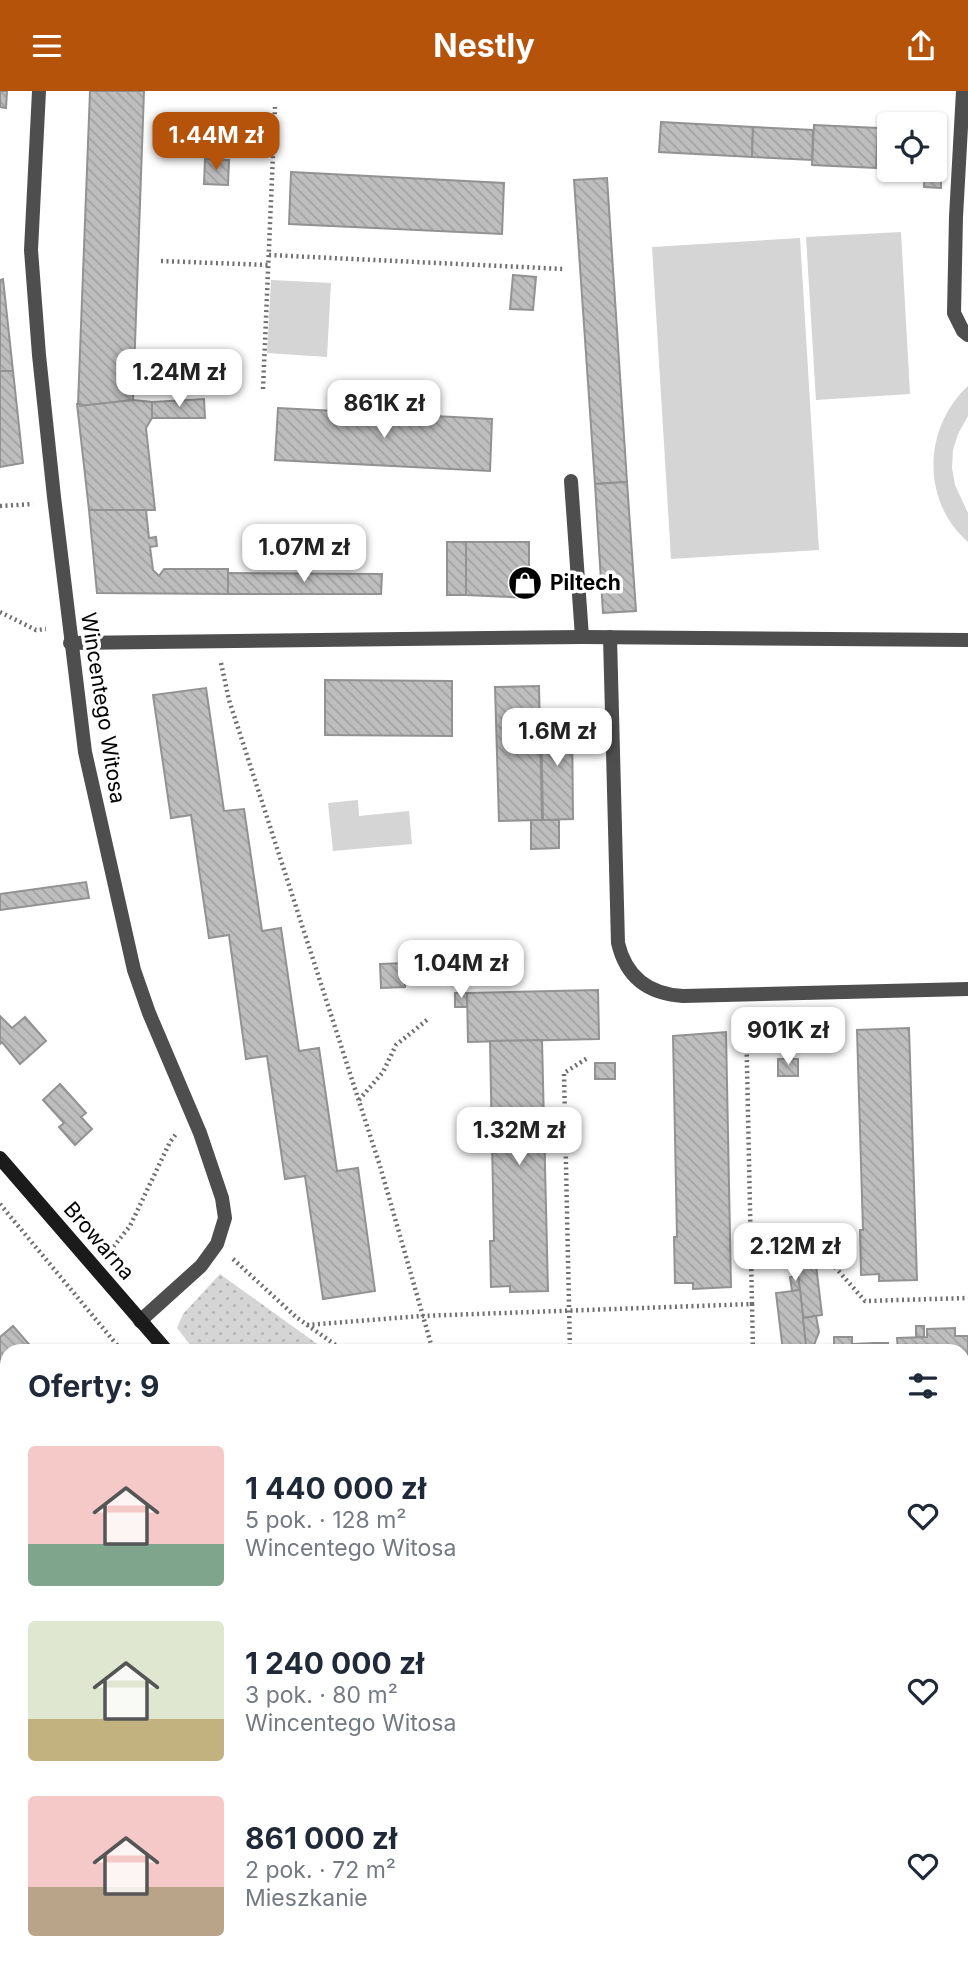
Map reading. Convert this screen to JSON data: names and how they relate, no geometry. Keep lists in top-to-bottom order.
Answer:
{
  "streets": {
    "street": ["Wincentego Witosa", "Browarna"]
  },
  "crossings": [
    ["Wincentego Witosa", "Browarna"]
  ],
  "places": {
    "shop": ["Piltech"]
  },
  "page": {
    "header": "Nestly",
    "price": [
      "1.44M zł",
      "1.24M zł",
      "861K zł",
      "1.07M zł",
      "1.6M zł",
      "1.04M zł",
      "901K zł",
      "1.32M zł",
      "2.12M zł"
    ],
    "heading": "Oferty: 9",
    "list": [
      {
        "name": "1 440 000 zł",
        "note": "5 pok. · 128 m² · Wincentego Witosa"
      },
      {
        "name": "1 240 000 zł",
        "note": "3 pok. · 80 m² · Wincentego Witosa"
      },
      {
        "name": "861 000 zł",
        "note": "2 pok. · 72 m² · Mieszkanie"
      }
    ]
  }
}
